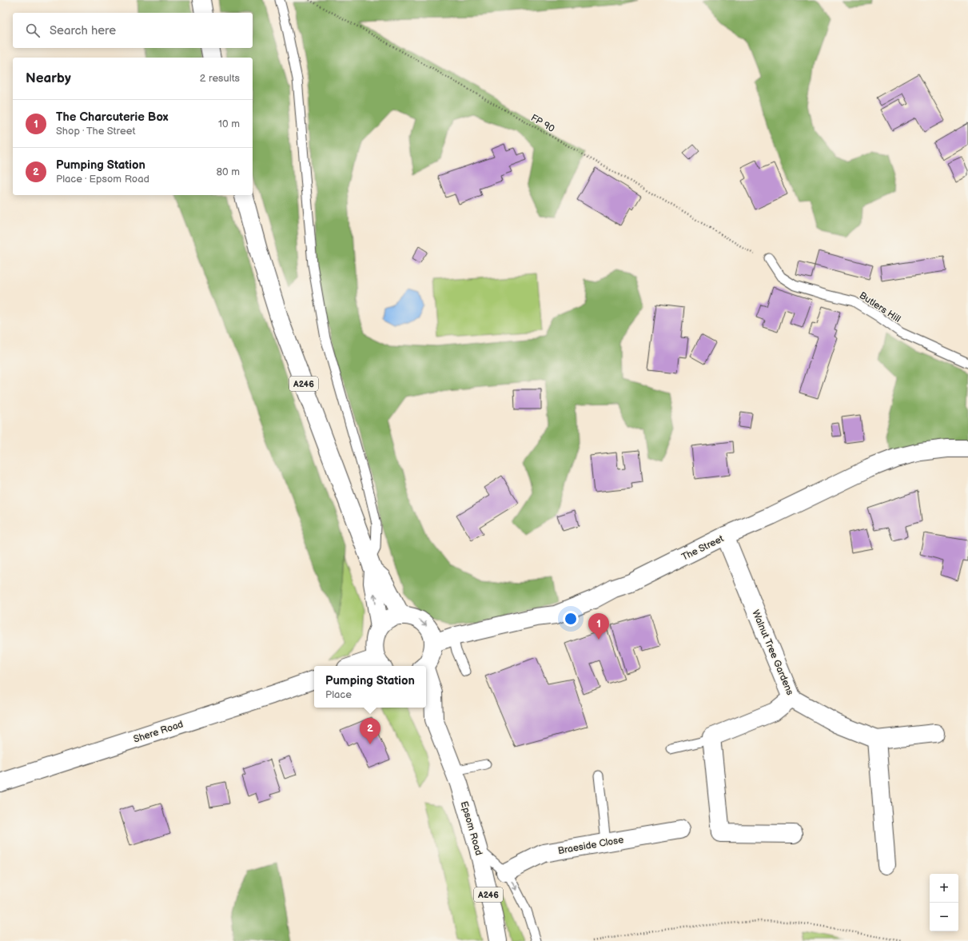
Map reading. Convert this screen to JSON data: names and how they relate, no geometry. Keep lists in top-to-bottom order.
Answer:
{
  "streets": {
    "street": [
      "A246",
      "The Street",
      "Walnut Tree Gardens",
      "Shere Road",
      "Epsom Road",
      "Braeside Close"
    ],
    "lane": ["Butlers Hill"],
    "path": ["FP 90"]
  },
  "crossings": [
    ["FP 90", "Butlers Hill"],
    ["The Street", "Walnut Tree Gardens"]
  ],
  "page": {
    "search": "Search here",
    "heading": ["Nearby", "2 results"],
    "list": [
      {
        "mark": "1",
        "name": "The Charcuterie Box",
        "note": "Shop · The Street",
        "value": "10 m"
      },
      {
        "mark": "2",
        "name": "Pumping Station",
        "note": "Place · Epsom Road",
        "value": "80 m"
      }
    ],
    "pins": ["1", "2"],
    "popup": ["Pumping Station", "Place"],
    "map_buttons": ["+", "−"]
  }
}
